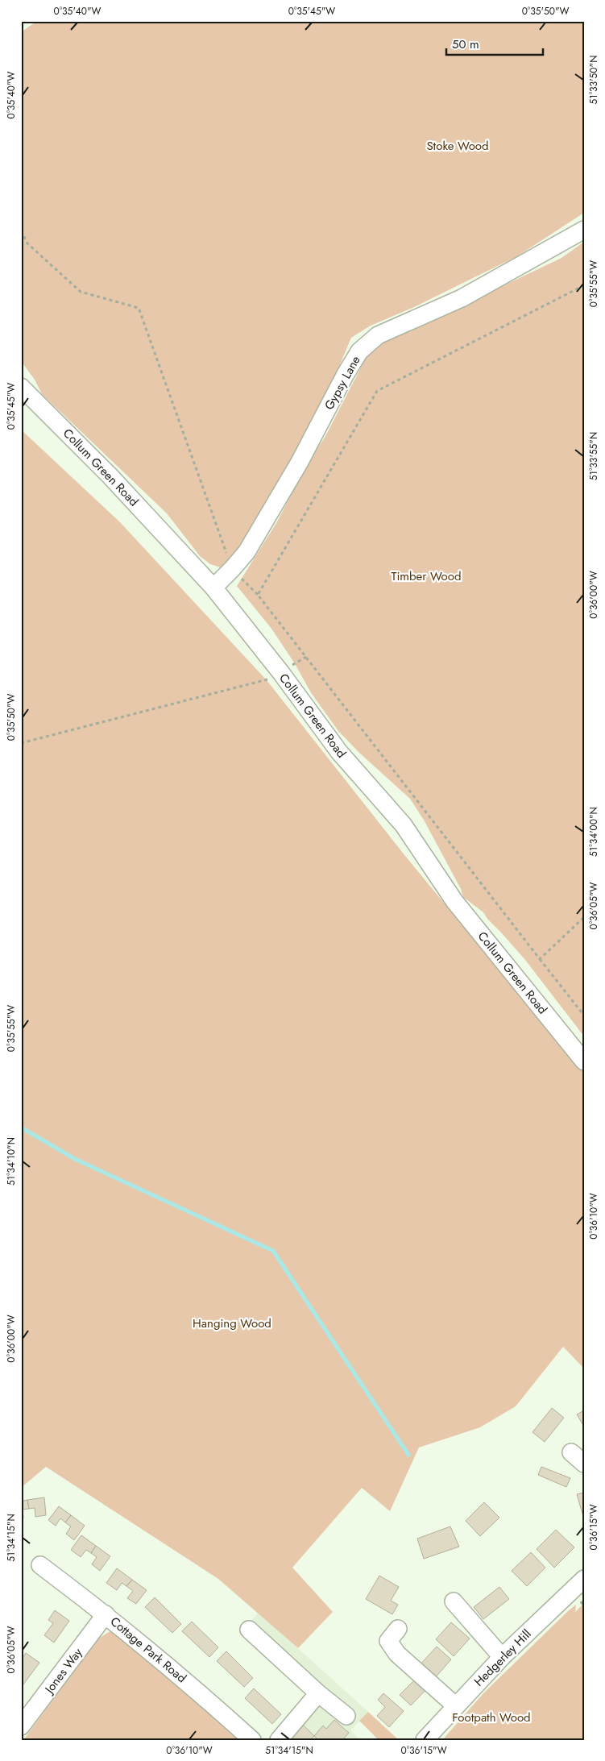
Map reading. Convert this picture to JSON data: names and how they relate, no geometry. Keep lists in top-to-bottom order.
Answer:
{
  "streets": {
    "street": [
      "Gypsy Lane",
      "Collum Green Road",
      "Cottage Park Road",
      "Hedgerley Hill",
      "Jones Way"
    ]
  },
  "crossings": [
    ["Gypsy Lane", "Collum Green Road"],
    ["Cottage Park Road", "Jones Way"]
  ],
  "parks": [
    "Stoke Wood",
    "Timber Wood",
    "Hanging Wood",
    "Footpath Wood"
  ],
  "scale_bar": "50 m",
  "coordinates": [
    "0°35'40\"W",
    "0°35'45\"W",
    "0°35'50\"W",
    "51°33'50\"N",
    "0°35'55\"W",
    "51°33'55\"N",
    "0°36'00\"W",
    "51°34'00\"N",
    "0°36'05\"W",
    "51°34'10\"N",
    "0°36'10\"W",
    "0°36'15\"W",
    "51°34'15\"N"
  ]
}
